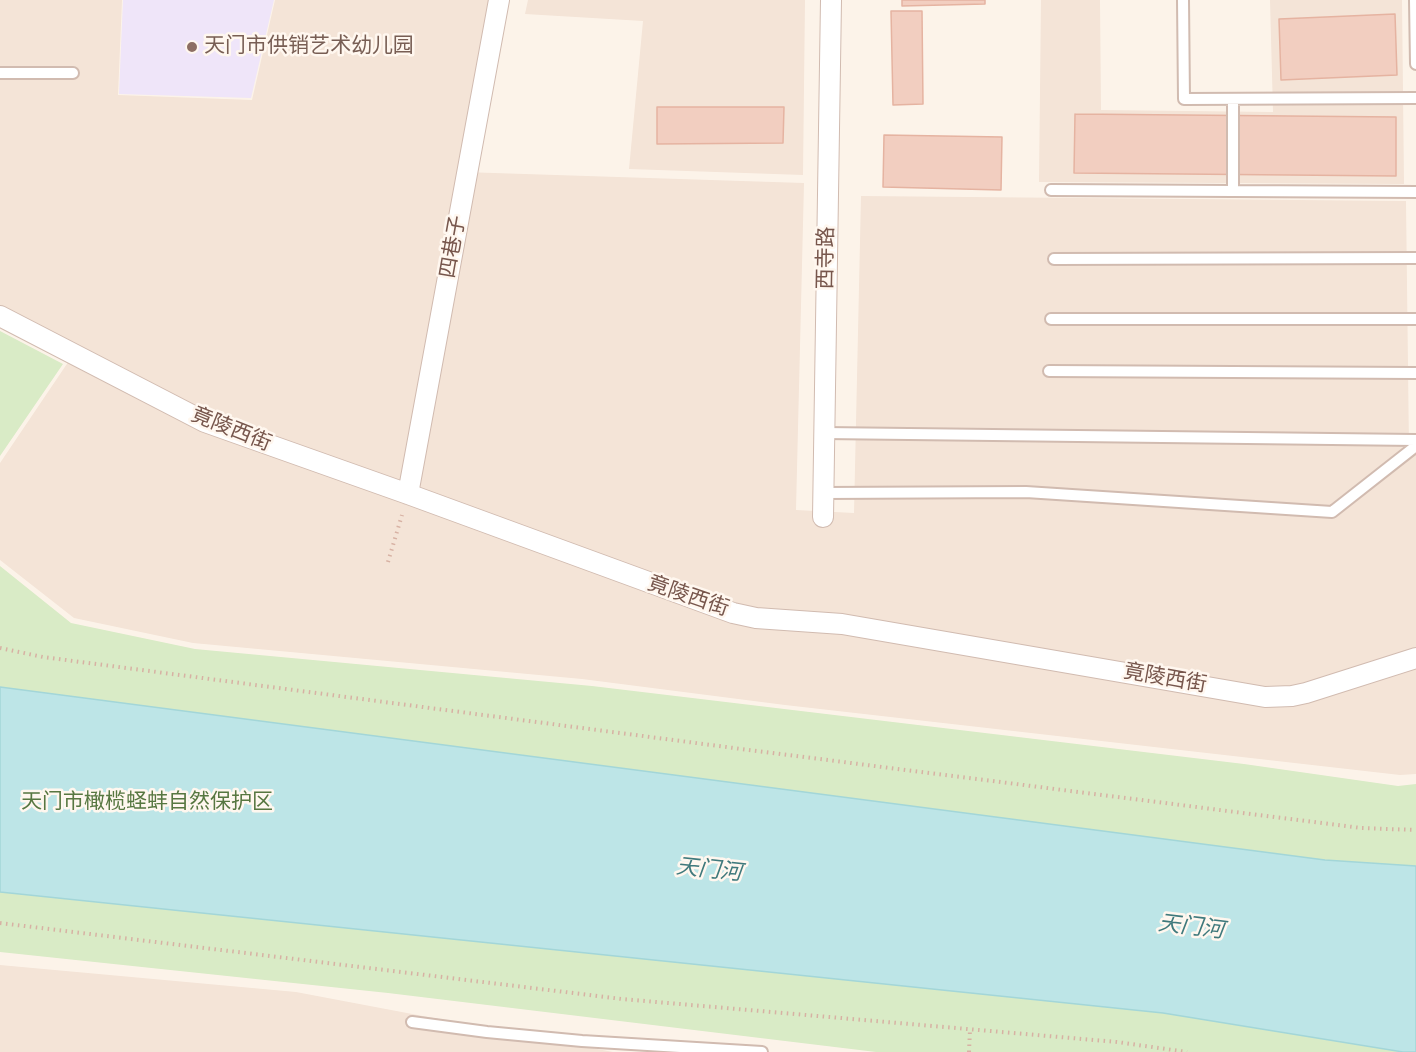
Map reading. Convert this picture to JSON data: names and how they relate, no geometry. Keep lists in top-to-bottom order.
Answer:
{
  "streets": {
    "street": ["四巷子", "西寺路", "竟陵西街"]
  },
  "crossings": [
    ["四巷子", "竟陵西街"]
  ],
  "water": ["天门河"],
  "parks": ["天门市橄榄蛏蚌自然保护区"],
  "places": ["天门市供销艺术幼儿园"]
}
